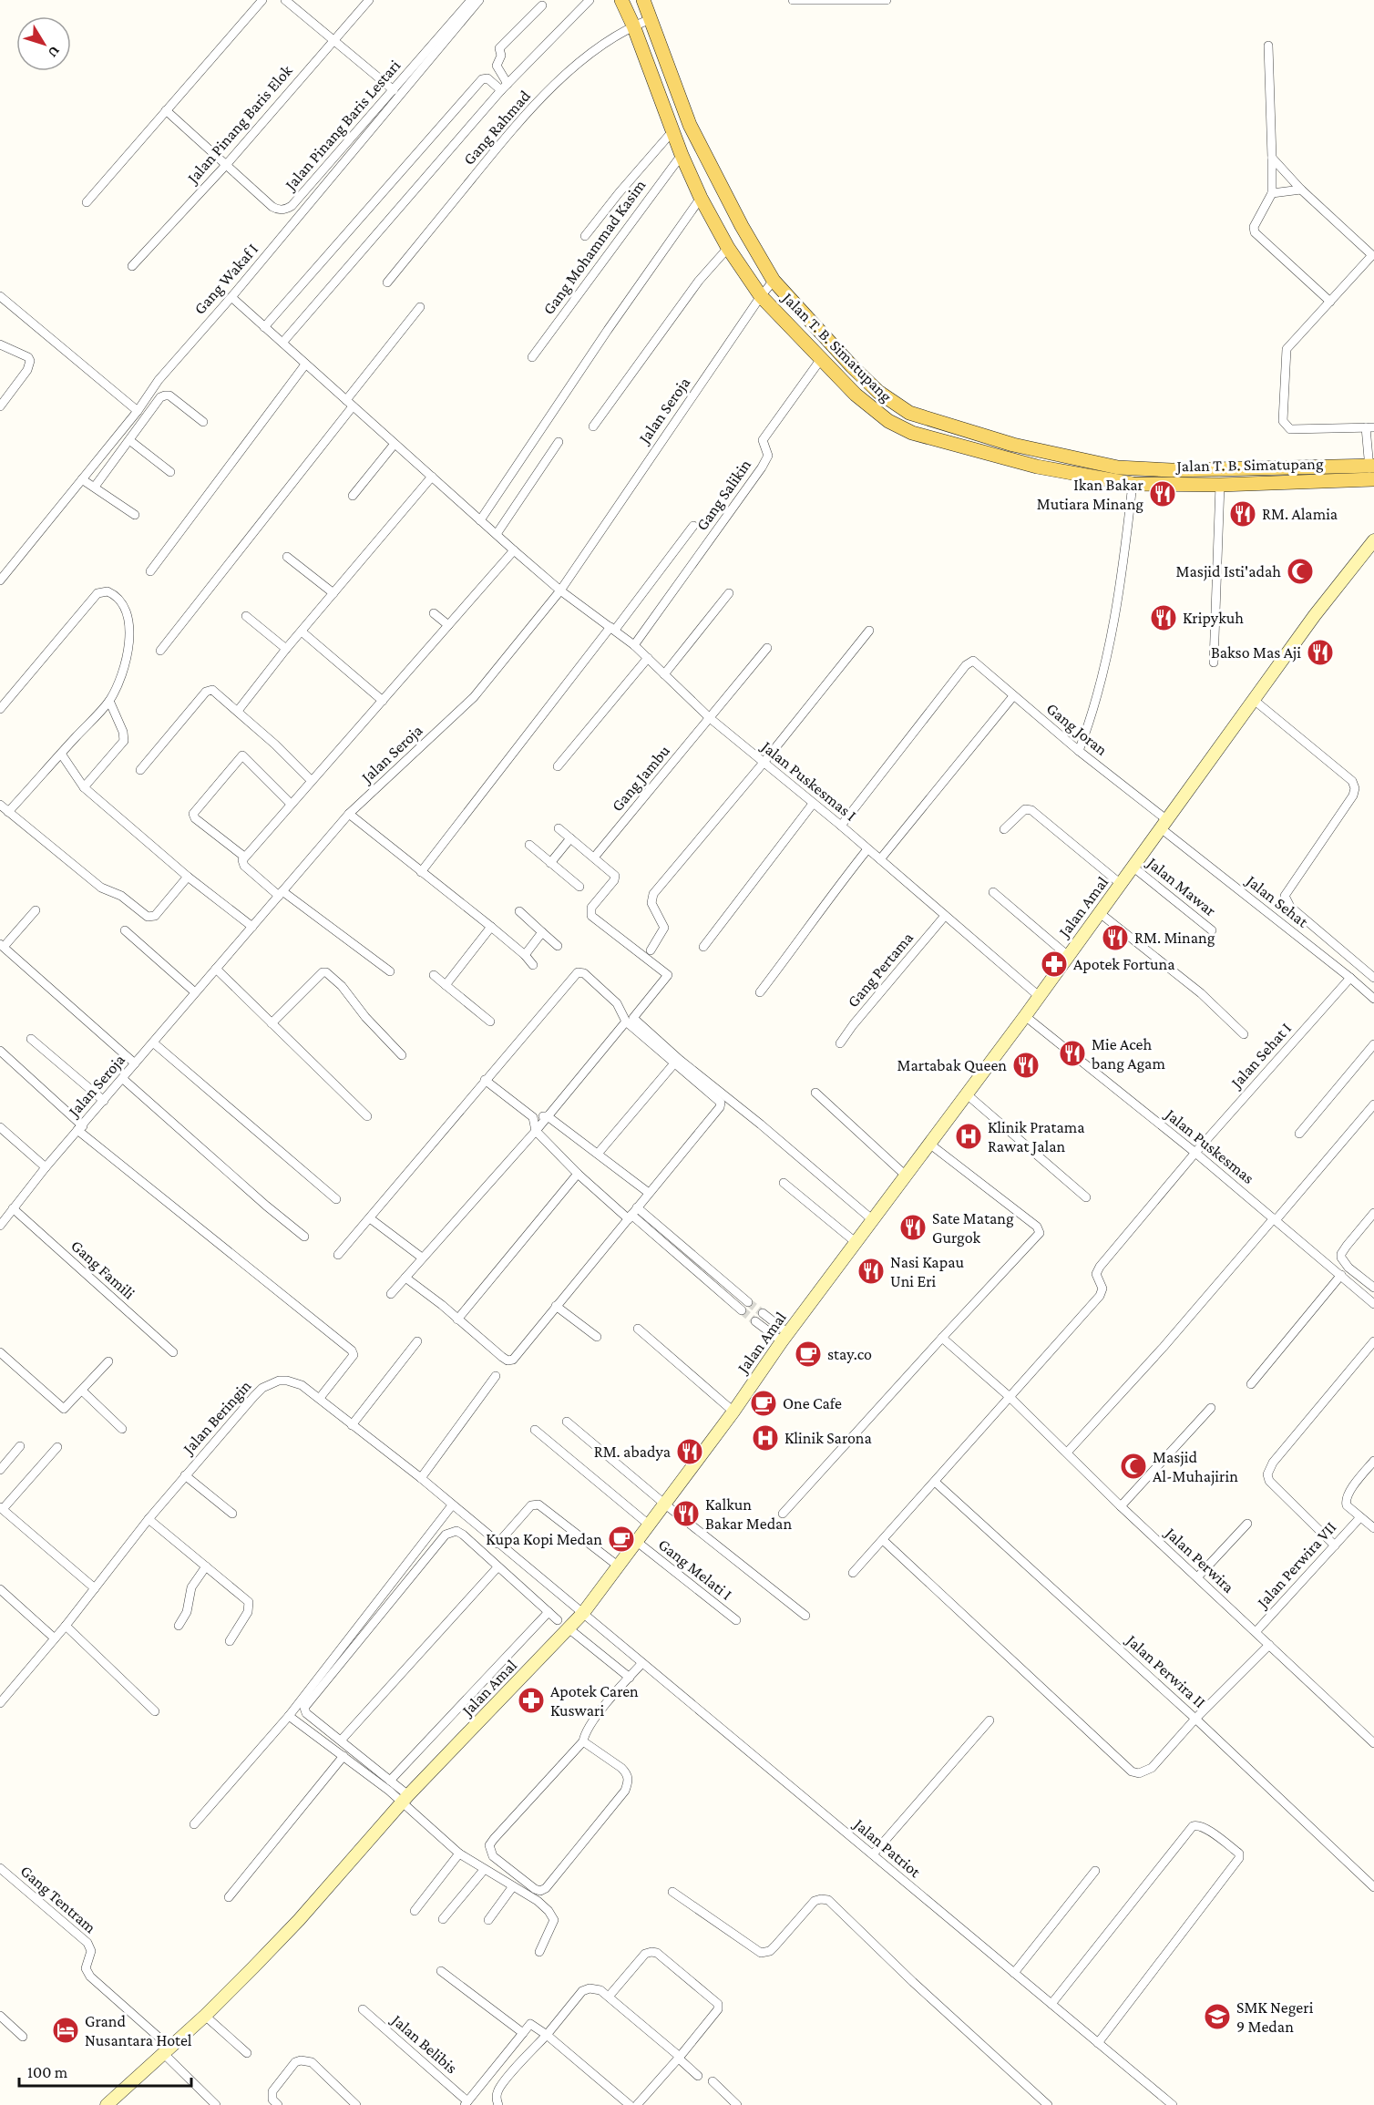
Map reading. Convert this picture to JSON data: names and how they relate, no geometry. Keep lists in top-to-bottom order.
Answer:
{
  "streets": {
    "main road": ["Jalan T. B. Simatupang"],
    "street": [
      "Jalan Pinang Baris Elok",
      "Jalan Pinang Baris Lestari",
      "Gang Rahmad",
      "Gang Mohammad Kasim",
      "Gang Wakaf I",
      "Jalan Seroja",
      "Gang Salikin",
      "Gang Joran",
      "Gang Jambu",
      "Jalan Puskesmas I",
      "Jalan Mawar",
      "Jalan Sehat",
      "Jalan Amal",
      "Gang Pertama",
      "Jalan Sehat I",
      "Jalan Puskesmas",
      "Gang Famili",
      "Jalan Beringin",
      "Jalan Perwira",
      "Jalan Perwira VII",
      "Gang Melati I",
      "Jalan Perwira II",
      "Jalan Patriot",
      "Gang Tentram",
      "Jalan Belibis"
    ]
  },
  "crossings": [
    ["Jalan Pinang Baris Elok", "Jalan Pinang Baris Lestari"],
    ["Gang Rahmad", "Jalan T. B. Simatupang"],
    ["Gang Mohammad Kasim", "Jalan T. B. Simatupang"],
    ["Gang Wakaf I", "Jalan Puskesmas I"],
    ["Jalan T. B. Simatupang", "Jalan Seroja"],
    ["Jalan T. B. Simatupang", "Gang Salikin"],
    ["Jalan Seroja", "Jalan Puskesmas I"],
    ["Jalan Seroja", "Gang Famili"],
    ["Gang Salikin", "Jalan Puskesmas I"],
    ["Gang Joran", "Jalan Puskesmas I"],
    ["Gang Joran", "Jalan Sehat"],
    ["Gang Joran", "Jalan Amal"],
    ["Gang Jambu", "Jalan Puskesmas I"],
    ["Jalan Puskesmas I", "Jalan Amal"],
    ["Jalan Puskesmas I", "Gang Pertama"],
    ["Jalan Mawar", "Jalan Amal"],
    ["Jalan Sehat", "Jalan Amal"],
    ["Jalan Sehat", "Jalan Sehat I"],
    ["Jalan Amal", "Jalan Puskesmas"],
    ["Jalan Amal", "Jalan Beringin"],
    ["Jalan Amal", "Gang Melati I"],
    ["Jalan Amal", "Jalan Patriot"],
    ["Jalan Amal", "Gang Tentram"],
    ["Jalan Sehat I", "Jalan Puskesmas"],
    ["Jalan Sehat I", "Jalan Perwira"],
    ["Jalan Sehat I", "Jalan Perwira II"],
    ["Jalan Beringin", "Jalan Patriot"],
    ["Jalan Perwira", "Jalan Perwira VII"]
  ],
  "places": {
    "restaurant": [
      "Ikan Bakar Mutiara Minang",
      "RM. Alamia",
      "Kripykuh",
      "Bakso Mas Aji",
      "RM. Minang",
      "Mie Aceh bang Agam",
      "Martabak Queen",
      "Sate Matang Gurgok",
      "Nasi Kapau Uni Eri",
      "RM. abadya",
      "Kalkun Bakar Medan"
    ],
    "mosque": ["Masjid Isti'adah", "Masjid Al-Muhajirin"],
    "pharmacy": ["Apotek Fortuna", "Apotek Caren Kuswari"],
    "hospital": ["Klinik Pratama Rawat Jalan", "Klinik Sarona"],
    "cafe": ["stay.co", "One Cafe", "Kupa Kopi Medan"],
    "school or university": ["SMK Negeri 9 Medan"],
    "hotel": ["Grand Nusantara Hotel"]
  },
  "scale_bar": "100 m",
  "north": "bottom right"
}
